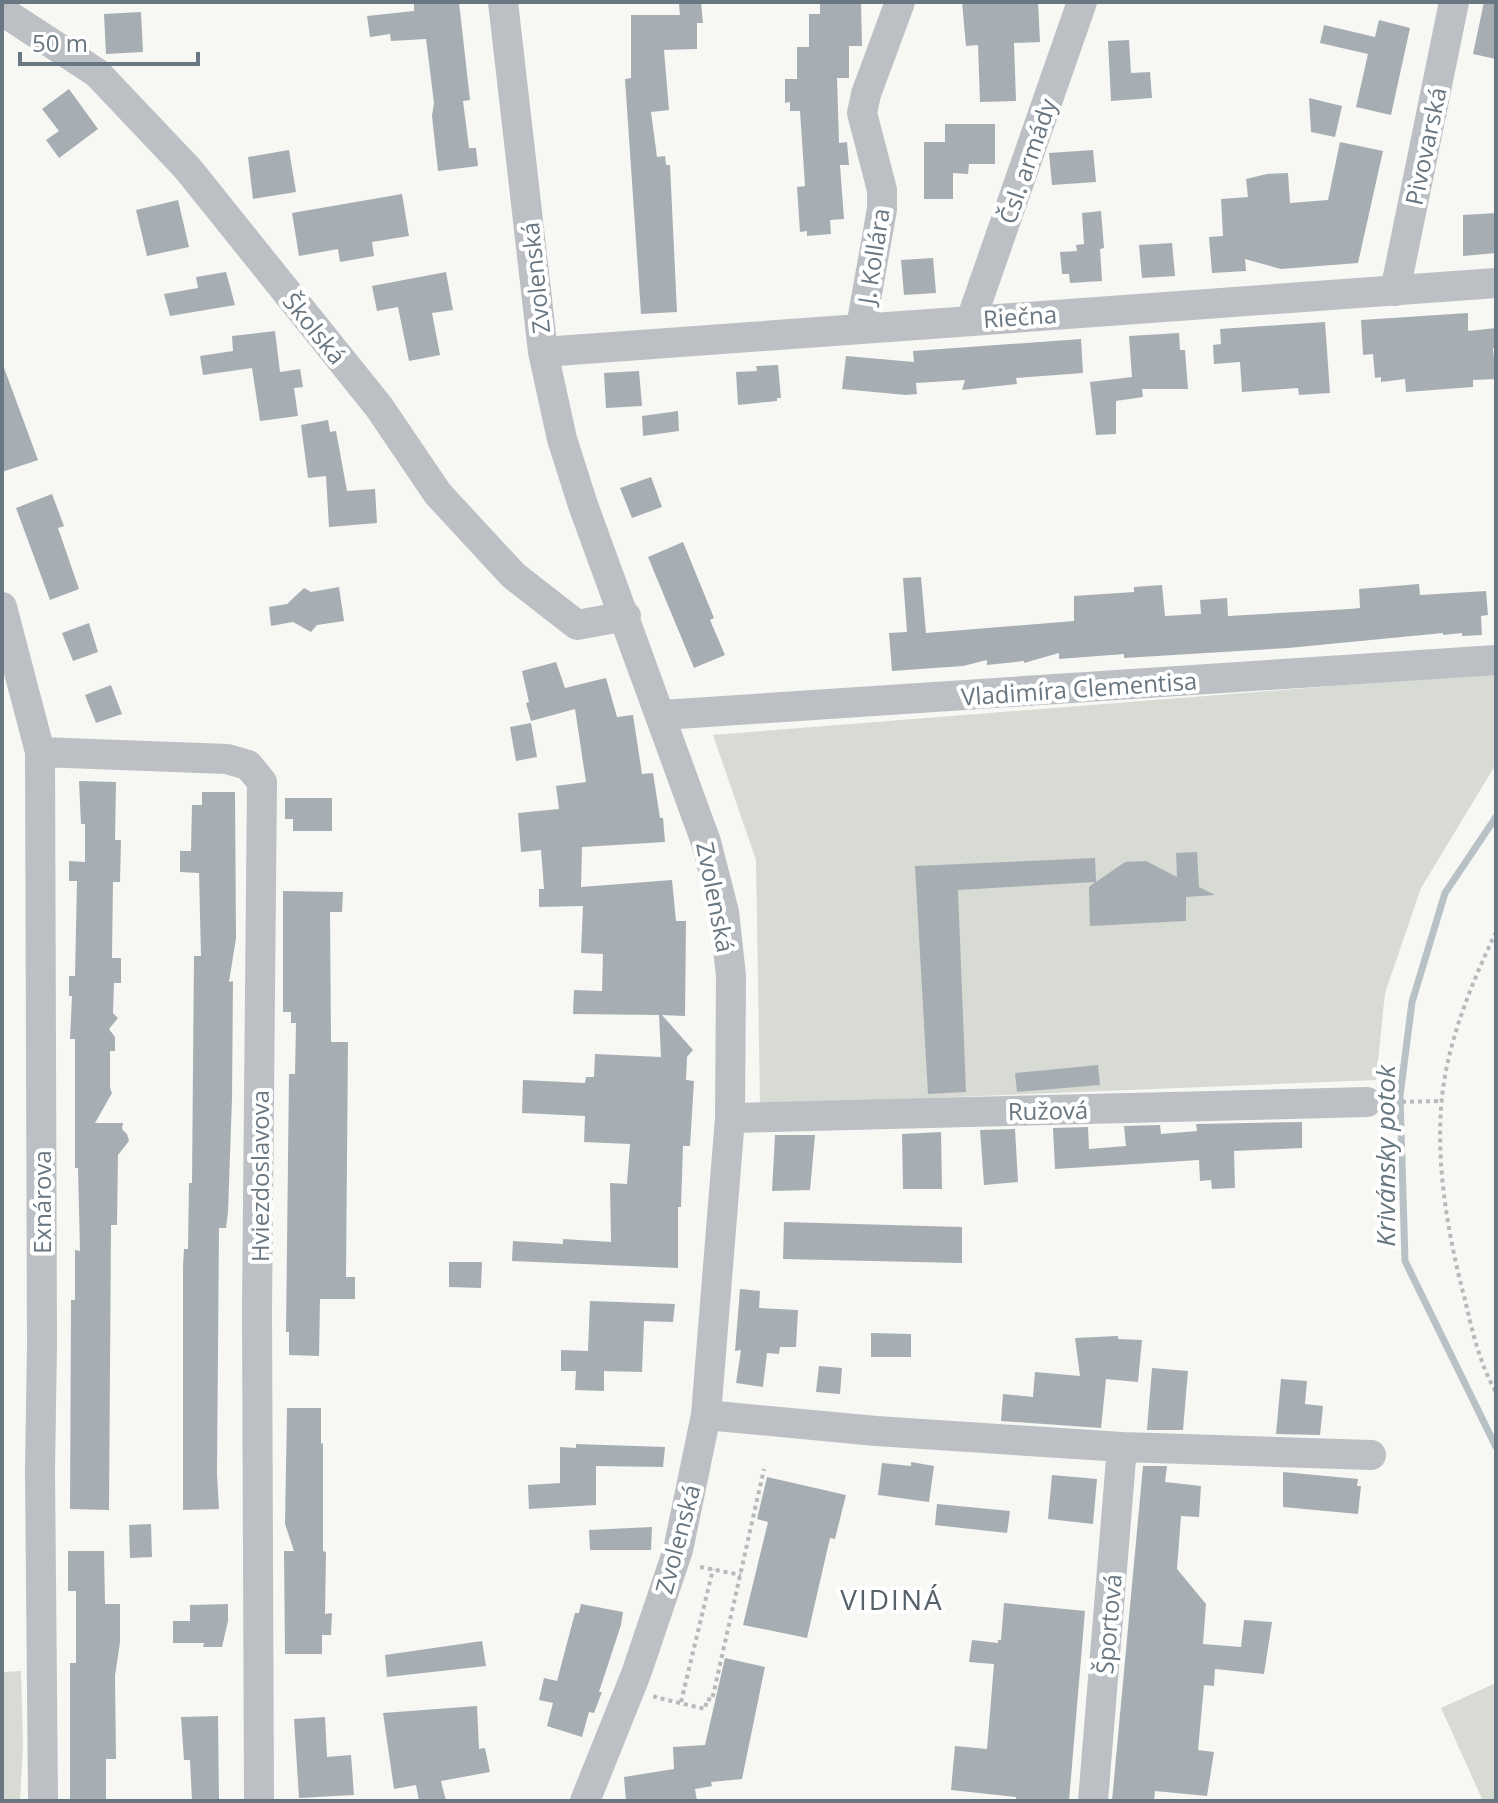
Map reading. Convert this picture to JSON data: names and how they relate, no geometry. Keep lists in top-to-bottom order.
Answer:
{
  "streets": {
    "street": [
      "Pivovarská",
      "Čsl. armády",
      "J. Kollára",
      "Zvolenská",
      "Riečna",
      "Školská",
      "Vladimíra Clementisa",
      "Ružová",
      "Hviezdoslavova",
      "Exnárova",
      "Športová"
    ]
  },
  "crossings": [
    ["Pivovarská", "Riečna"],
    ["Čsl. armády", "Riečna"],
    ["J. Kollára", "Riečna"],
    ["Zvolenská", "Riečna"],
    ["Zvolenská", "Školská"],
    ["Zvolenská", "Vladimíra Clementisa"],
    ["Zvolenská", "Ružová"],
    ["Hviezdoslavova", "Exnárova"]
  ],
  "districts": ["VIDINÁ"],
  "water": ["Krivánsky potok"],
  "scale_bar": "50 m"
}
